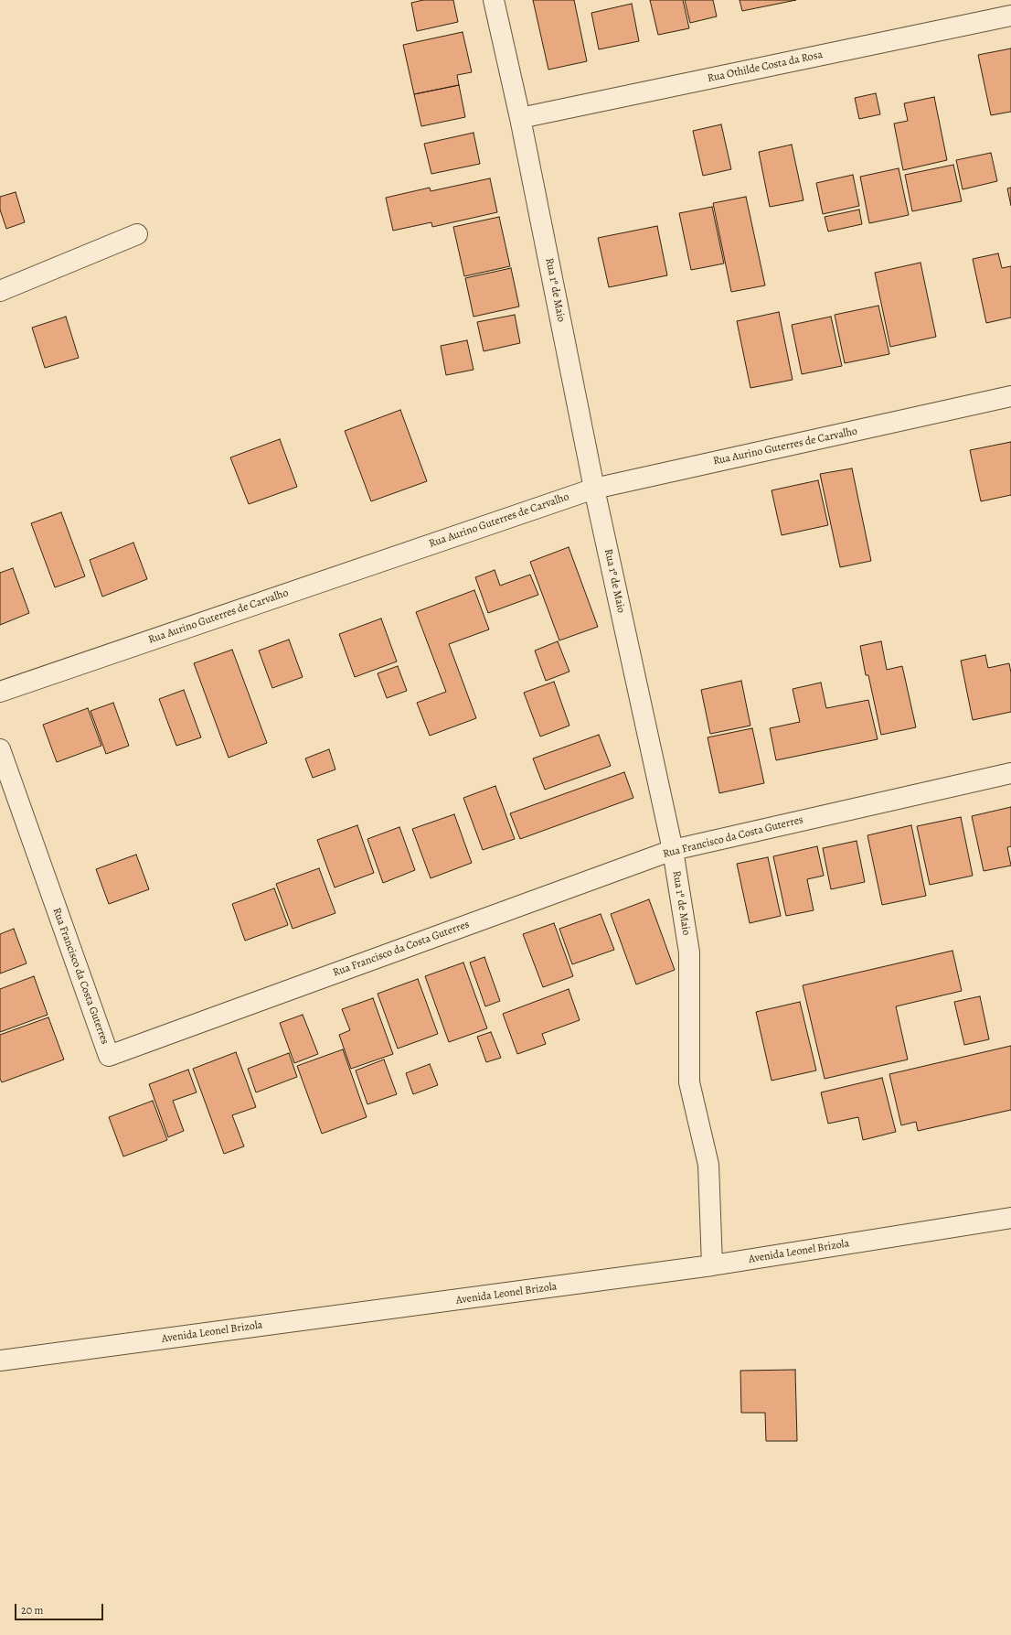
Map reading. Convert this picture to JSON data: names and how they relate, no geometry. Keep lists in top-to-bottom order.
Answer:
{
  "streets": {
    "street": [
      "Rua Othilde Costa da Rosa",
      "Rua 1º de Maio",
      "Rua Aurino Guterres de Carvalho",
      "Rua Francisco da Costa Guterres",
      "Avenida Leonel Brizola"
    ]
  },
  "crossings": [
    ["Rua Othilde Costa da Rosa", "Rua 1º de Maio"],
    ["Rua 1º de Maio", "Rua Aurino Guterres de Carvalho"],
    ["Rua 1º de Maio", "Rua Francisco da Costa Guterres"],
    ["Rua 1º de Maio", "Avenida Leonel Brizola"]
  ],
  "scale_bar": "20 m"
}
